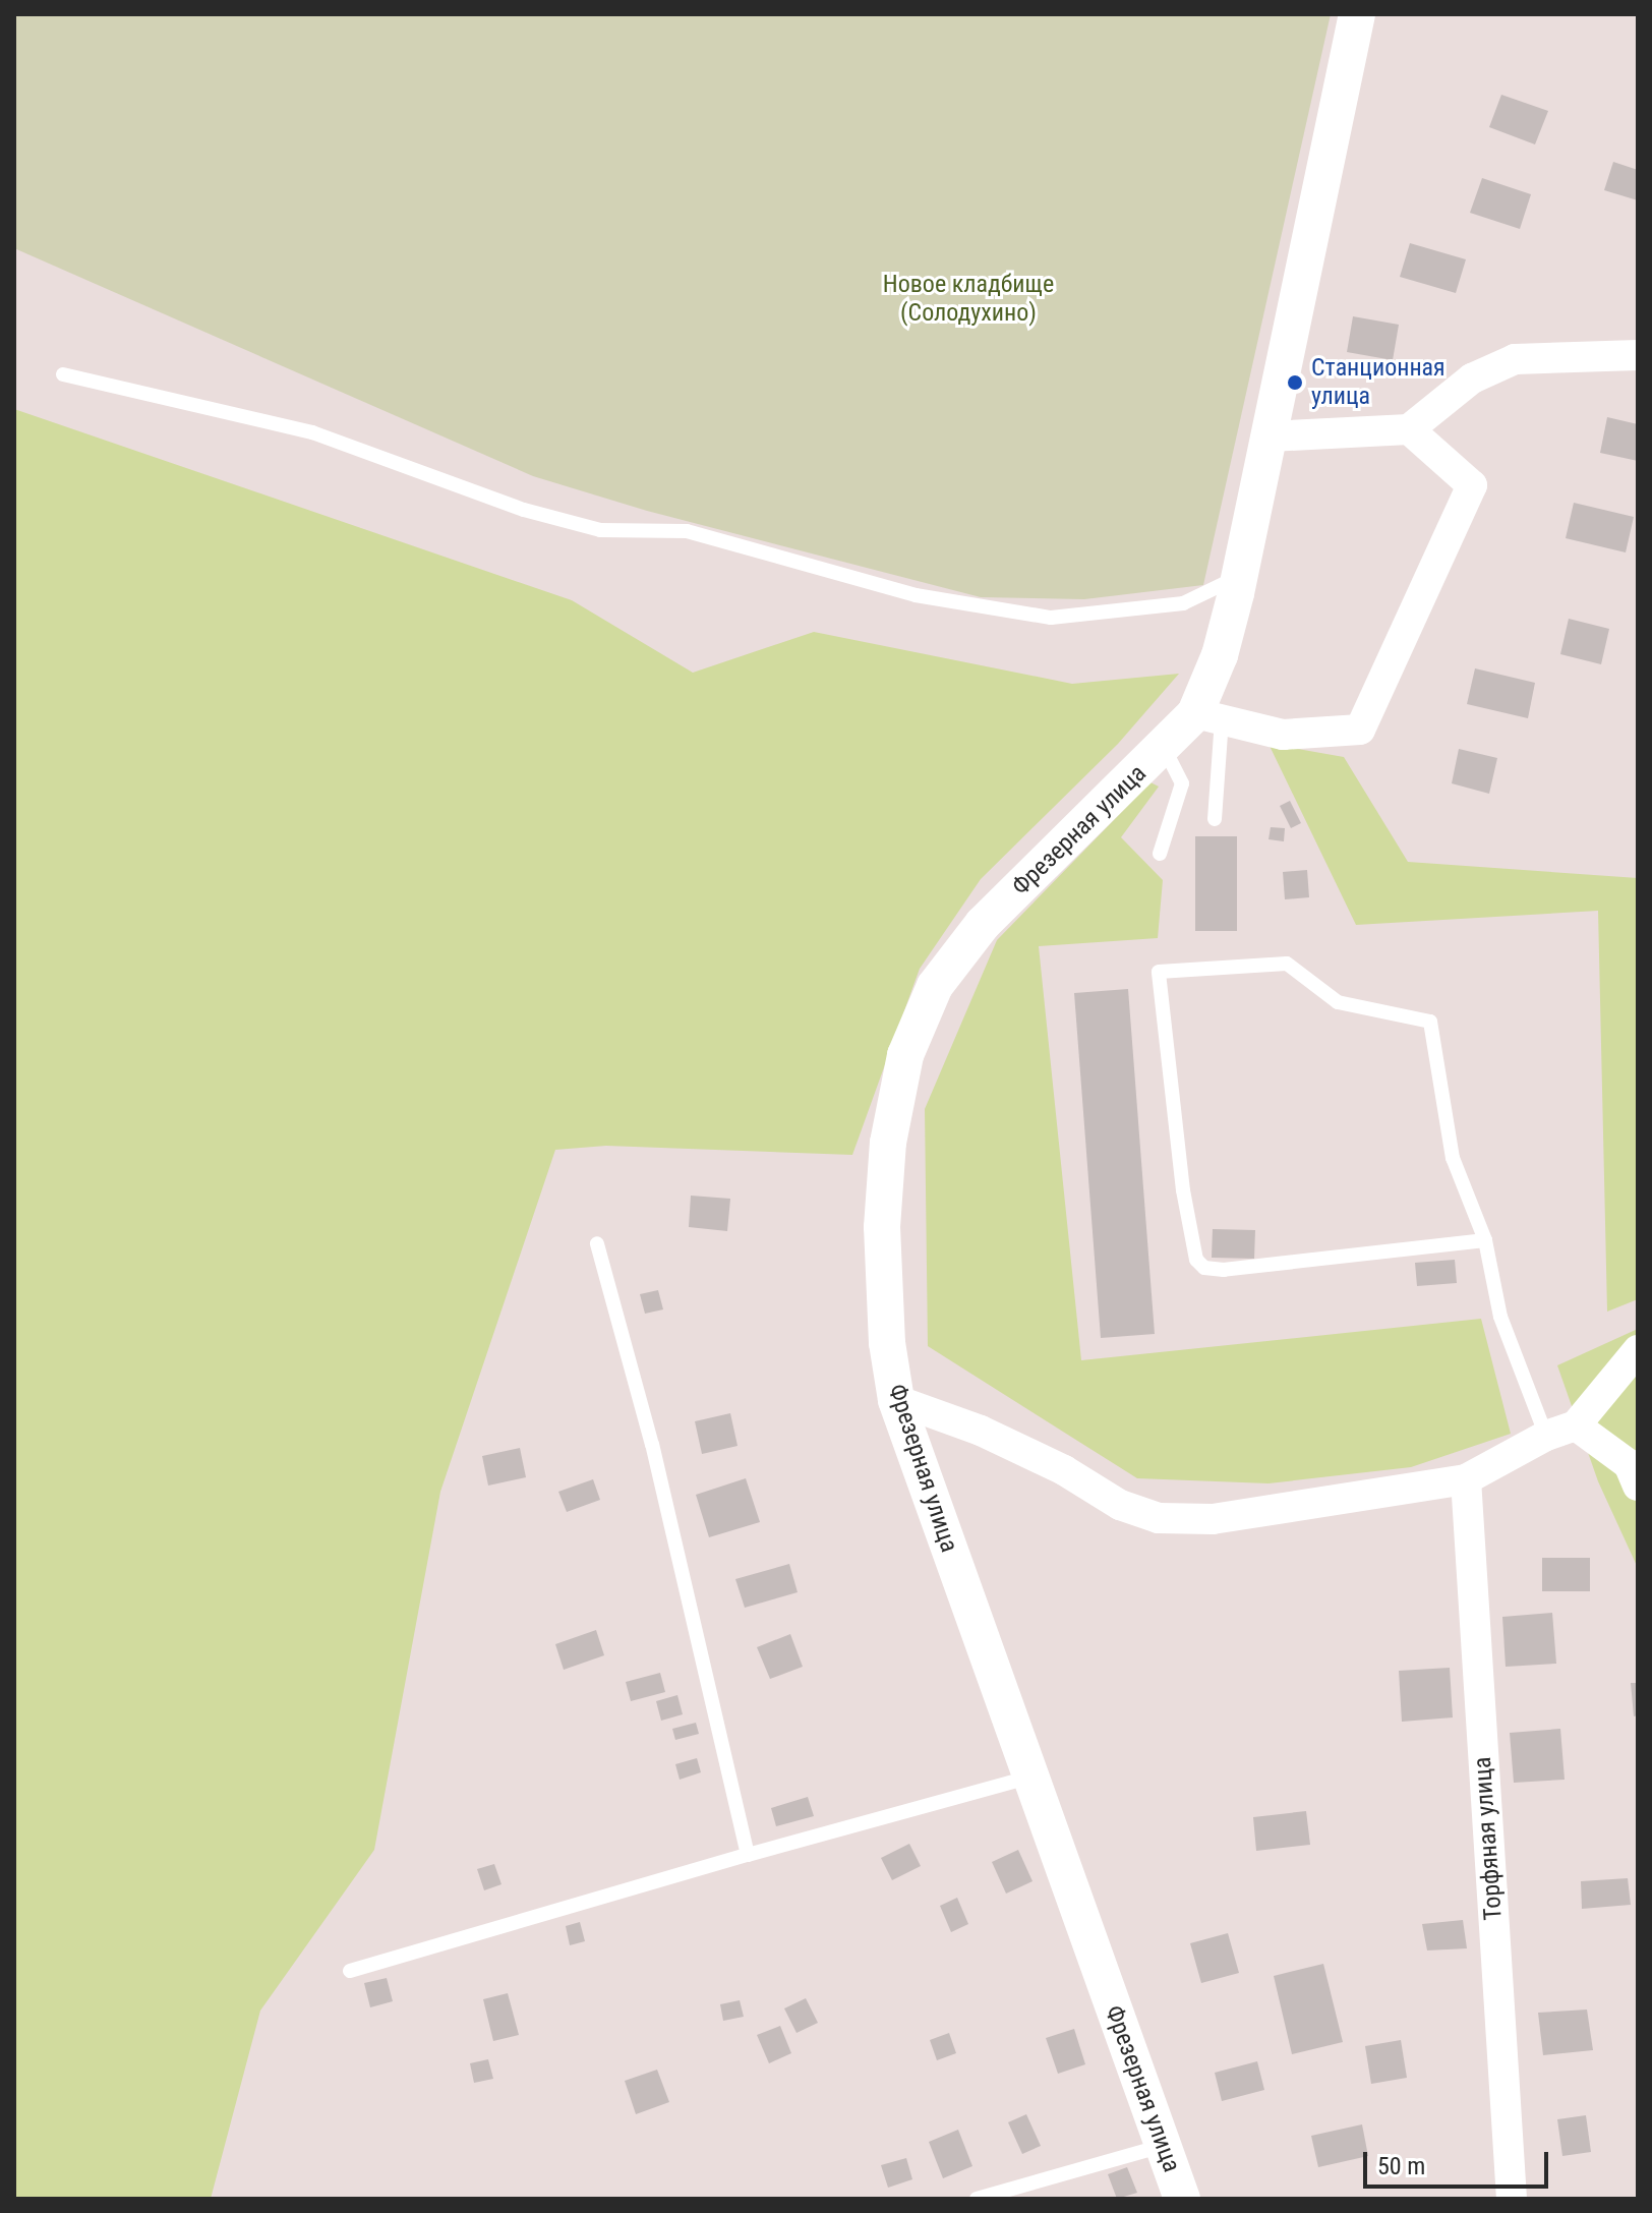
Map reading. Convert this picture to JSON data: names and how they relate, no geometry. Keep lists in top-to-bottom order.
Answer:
{
  "streets": {
    "street": ["Фрезерная улица", "Торфяная улица"]
  },
  "parks": ["Новое кладбище (Солодухино)"],
  "places": ["Станционная улица"],
  "scale_bar": "50 m"
}
